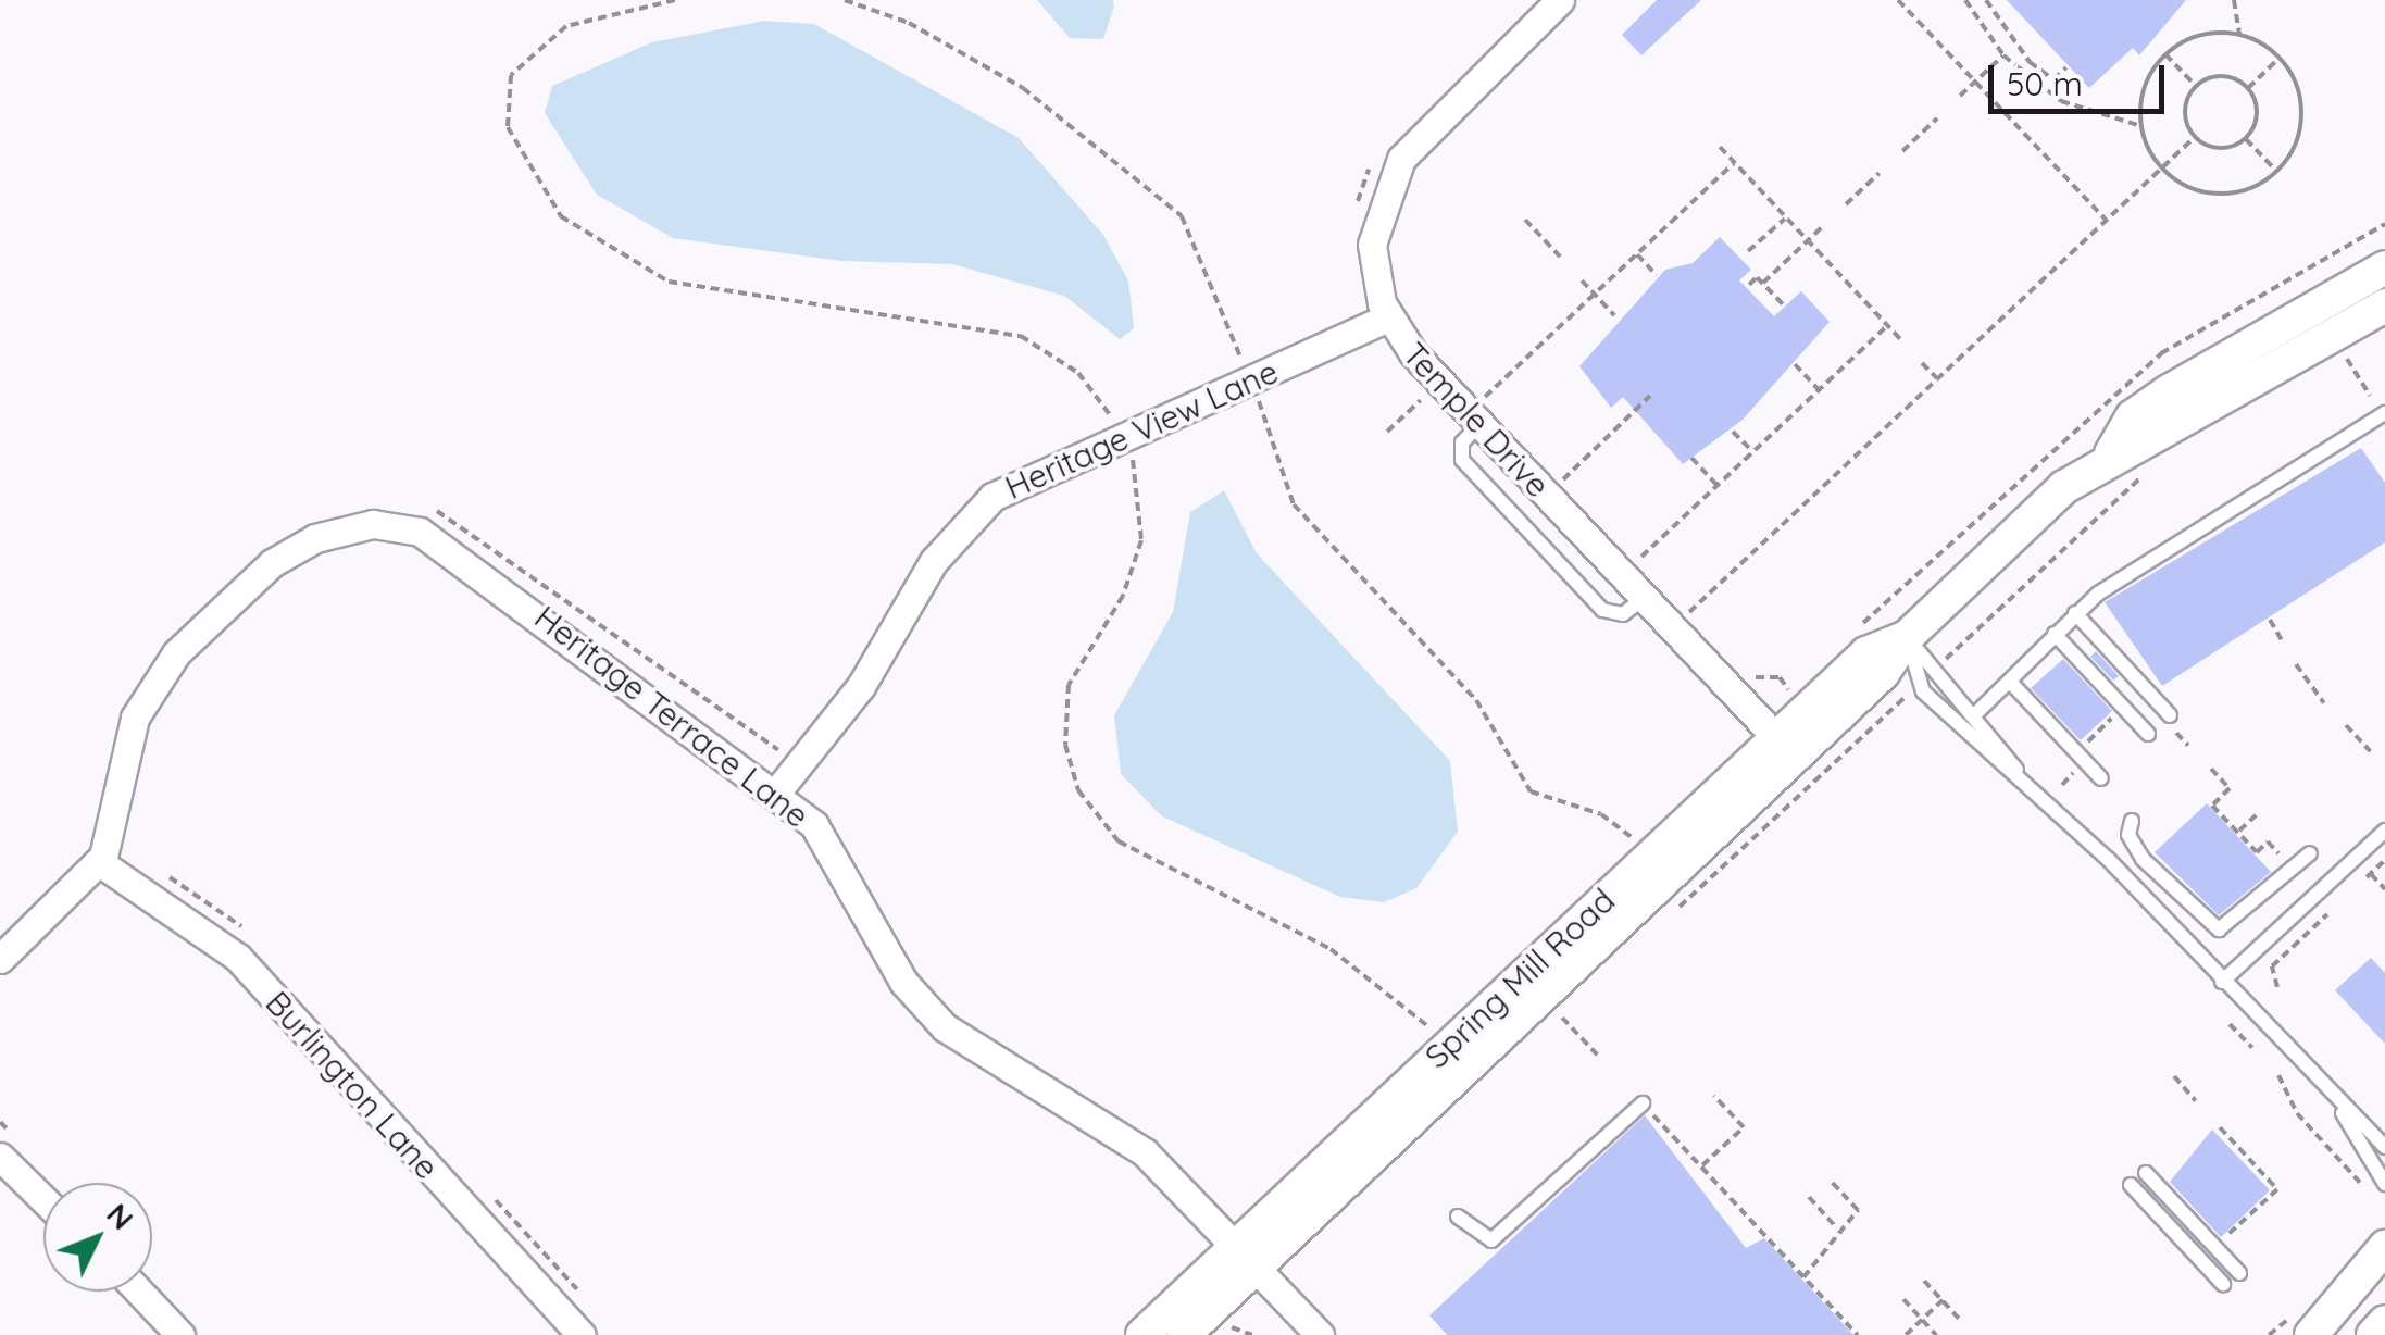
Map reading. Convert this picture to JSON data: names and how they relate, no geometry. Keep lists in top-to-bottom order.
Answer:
{
  "streets": {
    "street": [
      "Temple Drive",
      "Heritage View Lane",
      "Heritage Terrace Lane",
      "Spring Mill Road",
      "Burlington Lane"
    ]
  },
  "crossings": [
    ["Temple Drive", "Heritage View Lane"],
    ["Temple Drive", "Spring Mill Road"],
    ["Heritage View Lane", "Heritage Terrace Lane"],
    ["Heritage Terrace Lane", "Spring Mill Road"],
    ["Heritage Terrace Lane", "Burlington Lane"]
  ],
  "scale_bar": "50 m",
  "north": "top right"
}
